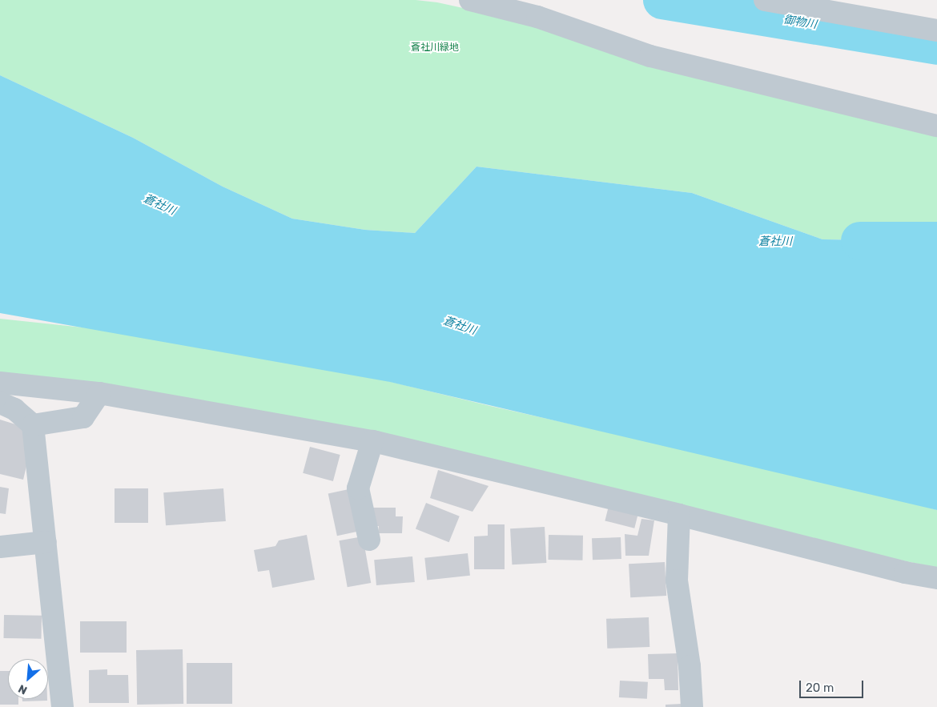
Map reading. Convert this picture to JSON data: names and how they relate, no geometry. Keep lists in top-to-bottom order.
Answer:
{
  "water": ["御物川", "蒼社川"],
  "parks": ["蒼社川緑地"],
  "scale_bar": "20 m",
  "north": "bottom left"
}
